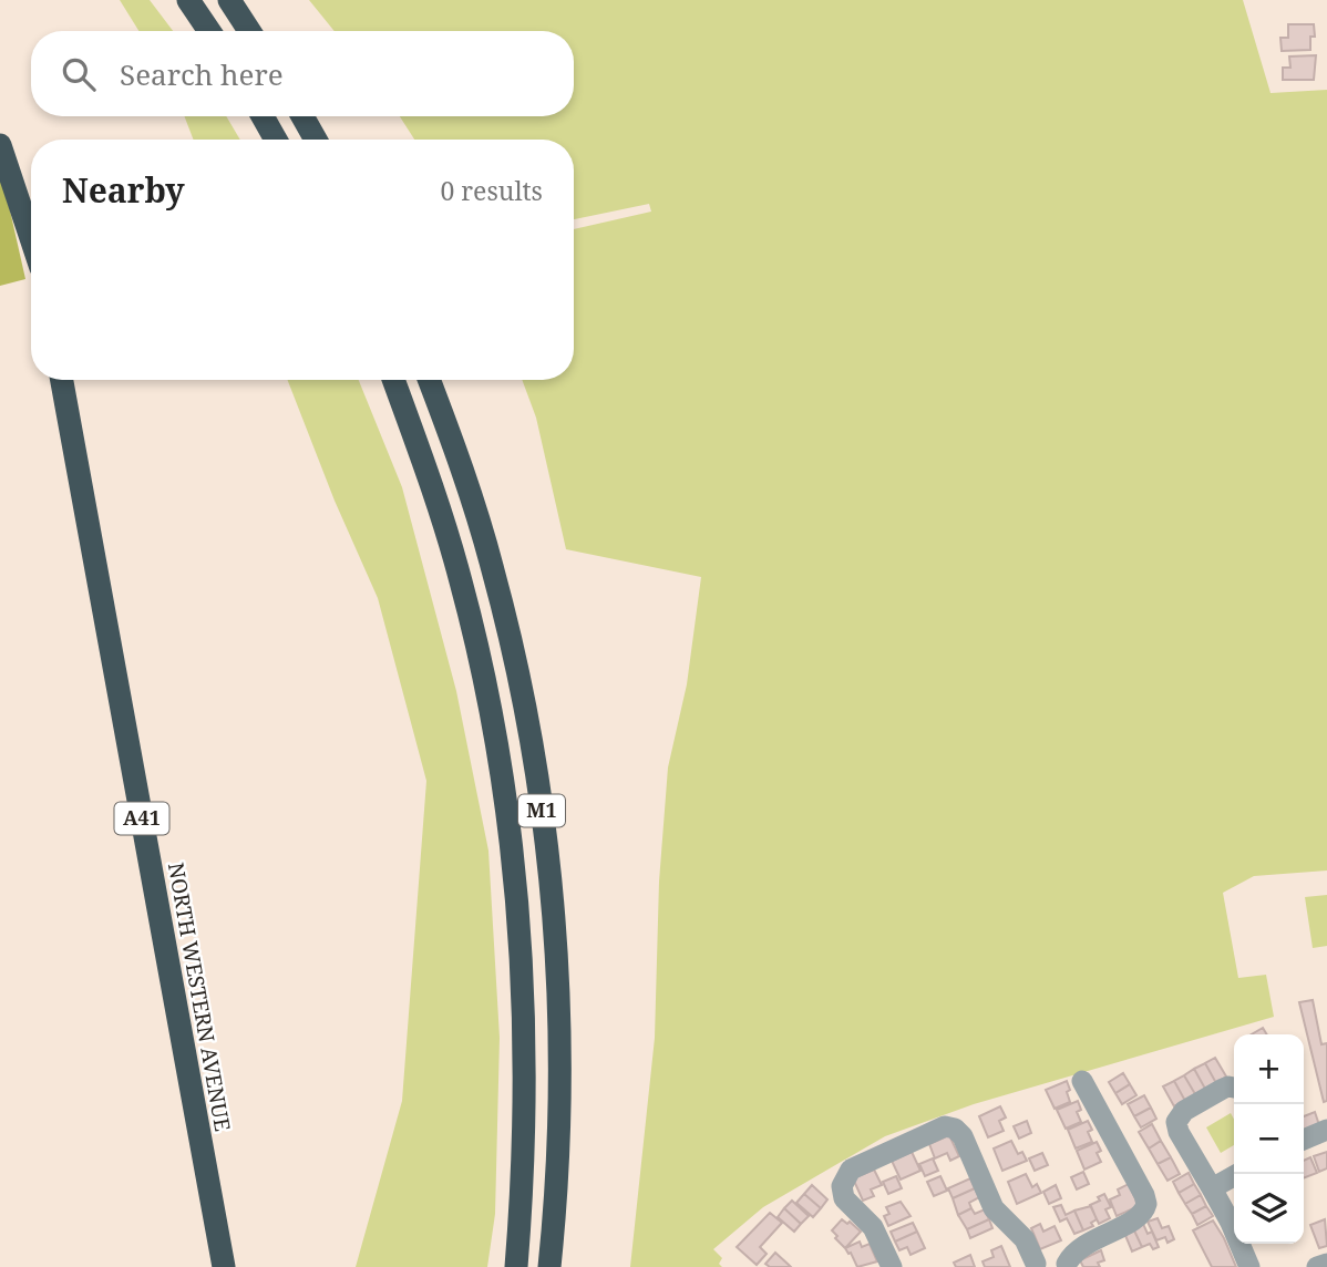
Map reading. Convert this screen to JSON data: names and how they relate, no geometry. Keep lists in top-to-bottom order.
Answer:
{
  "streets": {
    "highway": ["M1", "A41", "NORTH WESTERN AVENUE"]
  },
  "page": {
    "search": "Search here",
    "heading": ["Nearby", "0 results"],
    "map_buttons": ["+", "−"]
  }
}
